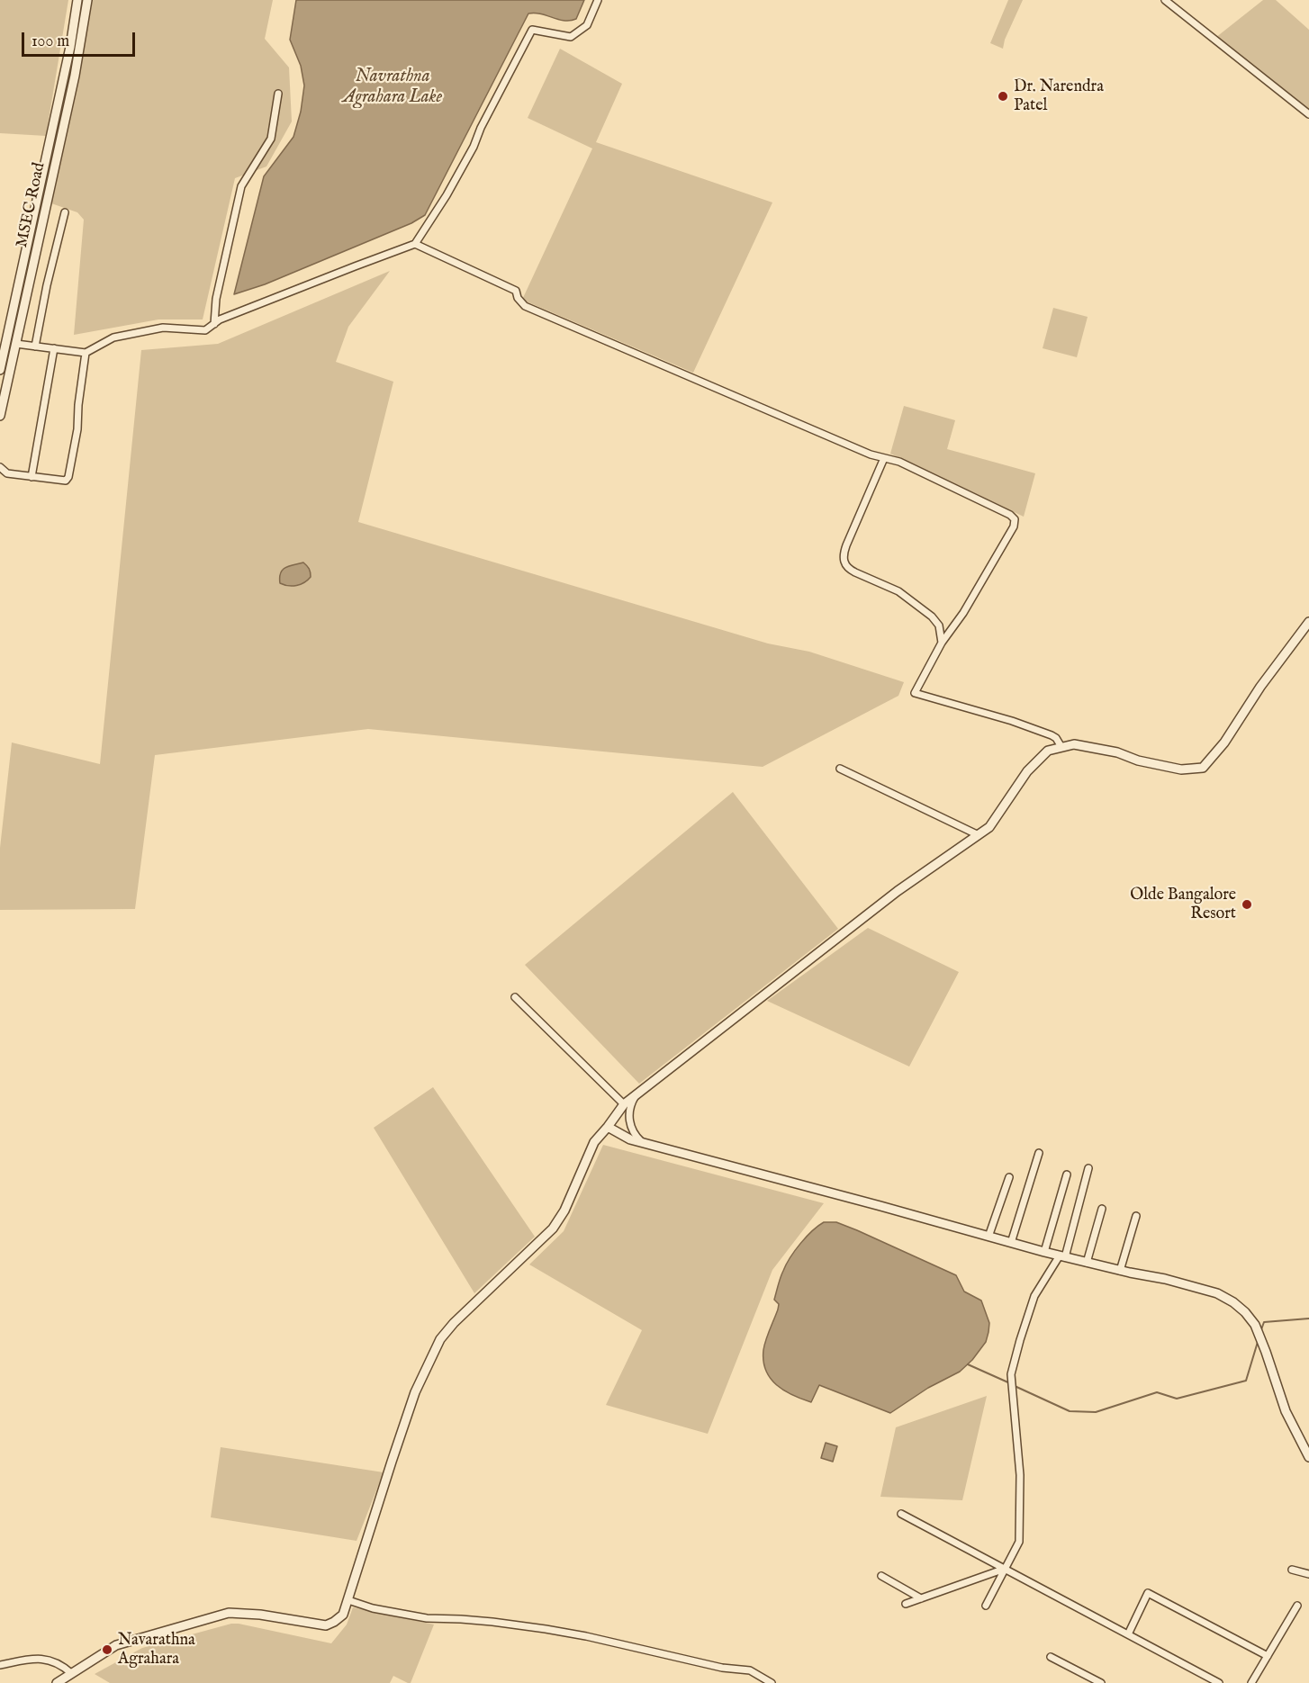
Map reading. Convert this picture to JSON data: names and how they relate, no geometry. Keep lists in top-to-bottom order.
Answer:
{
  "streets": {
    "street": ["MSEC Road"]
  },
  "water": ["Navrathna Agrahara Lake"],
  "places": ["Dr. Narendra Patel", "Olde Bangalore Resort", "Navarathna Agrahara"],
  "scale_bar": "100 m"
}
